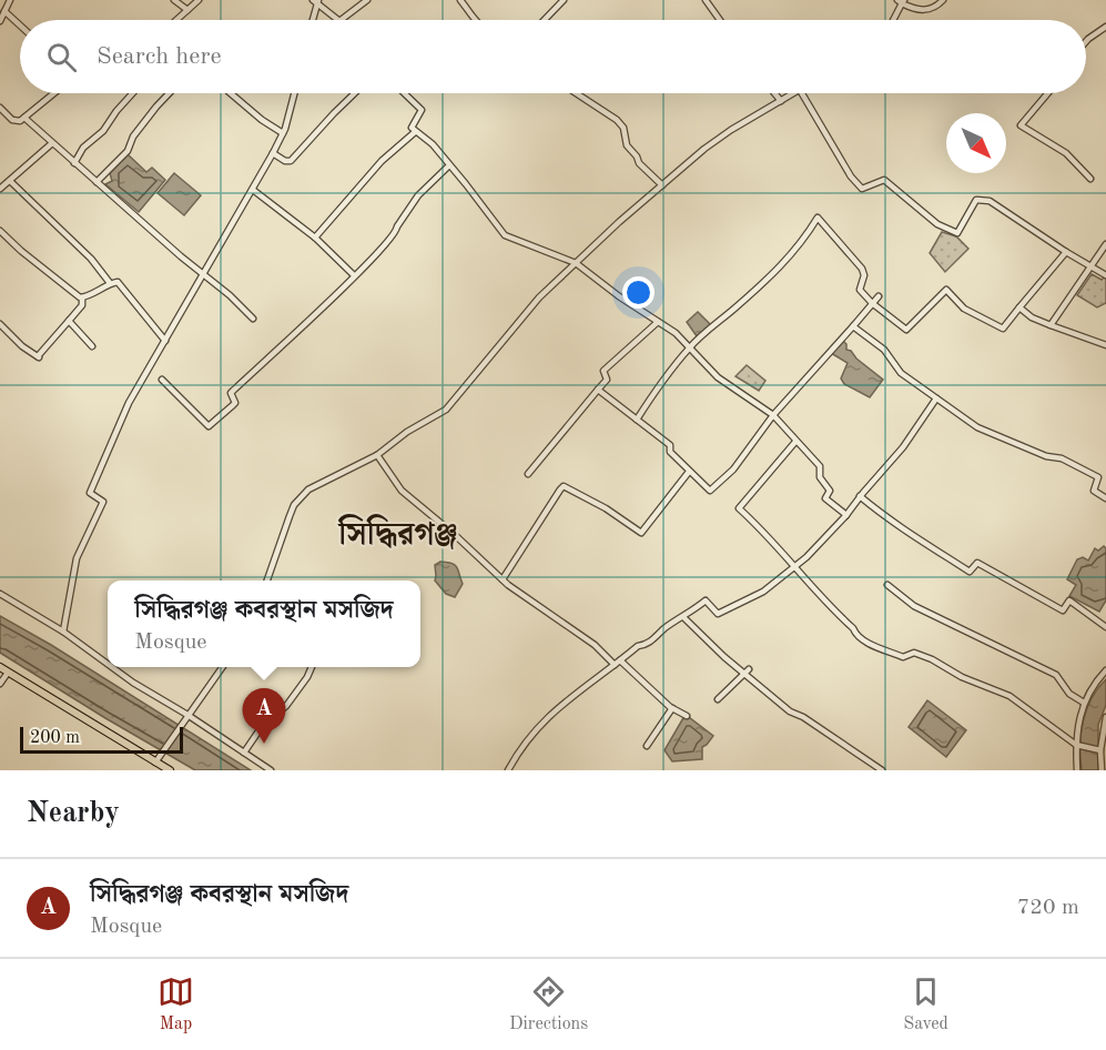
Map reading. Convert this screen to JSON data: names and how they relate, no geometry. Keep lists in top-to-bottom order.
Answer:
{
  "districts": ["সিদ্ধিরগঞ্জ"],
  "scale_bar": "200 m",
  "north": "bottom right",
  "page": {
    "search": "Search here",
    "popup": ["সিদ্ধিরগঞ্জ কবরস্থান মসজিদ", "Mosque"],
    "pins": "A",
    "scale": "200 m",
    "heading": "Nearby",
    "list": [
      {
        "mark": "A",
        "name": "সিদ্ধিরগঞ্জ কবরস্থান মসজিদ",
        "note": "Mosque",
        "value": "720 m"
      }
    ],
    "nav": ["Map", "Directions", "Saved"]
  }
}
